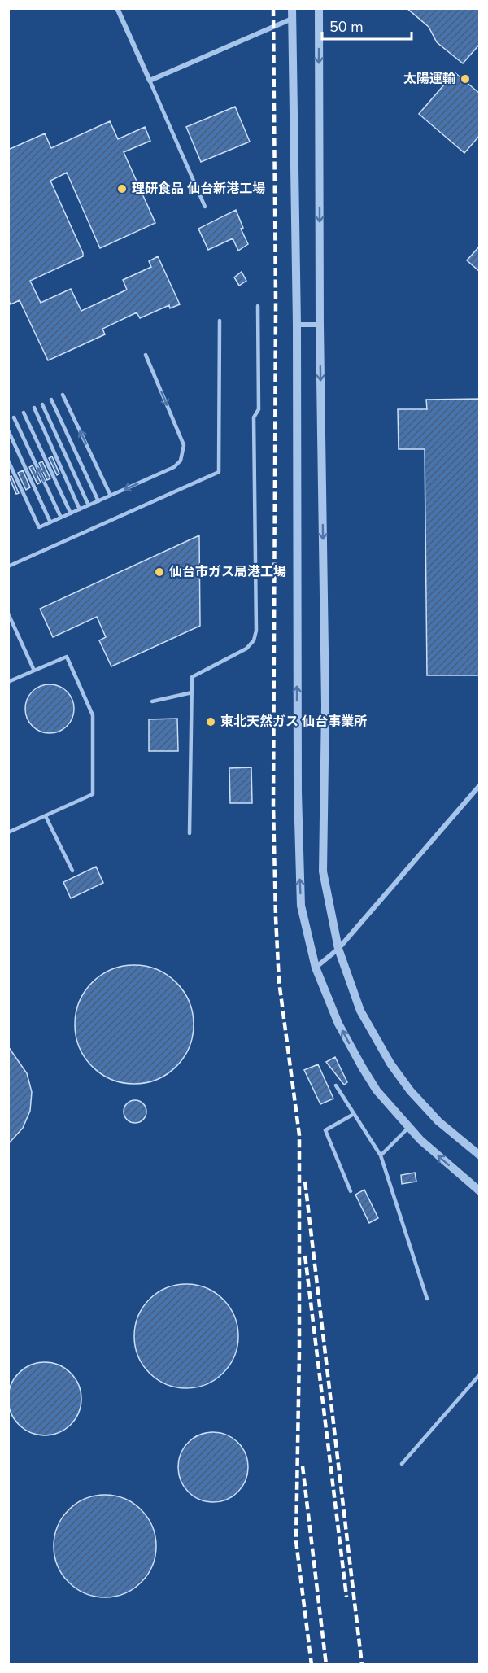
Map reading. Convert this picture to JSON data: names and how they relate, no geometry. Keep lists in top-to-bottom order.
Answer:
{
  "places": [
    "太陽運輸",
    "理研食品 仙台新港工場",
    "仙台市ガス局港工場",
    "東北天然ガス 仙台事業所"
  ],
  "scale_bar": "50 m"
}
